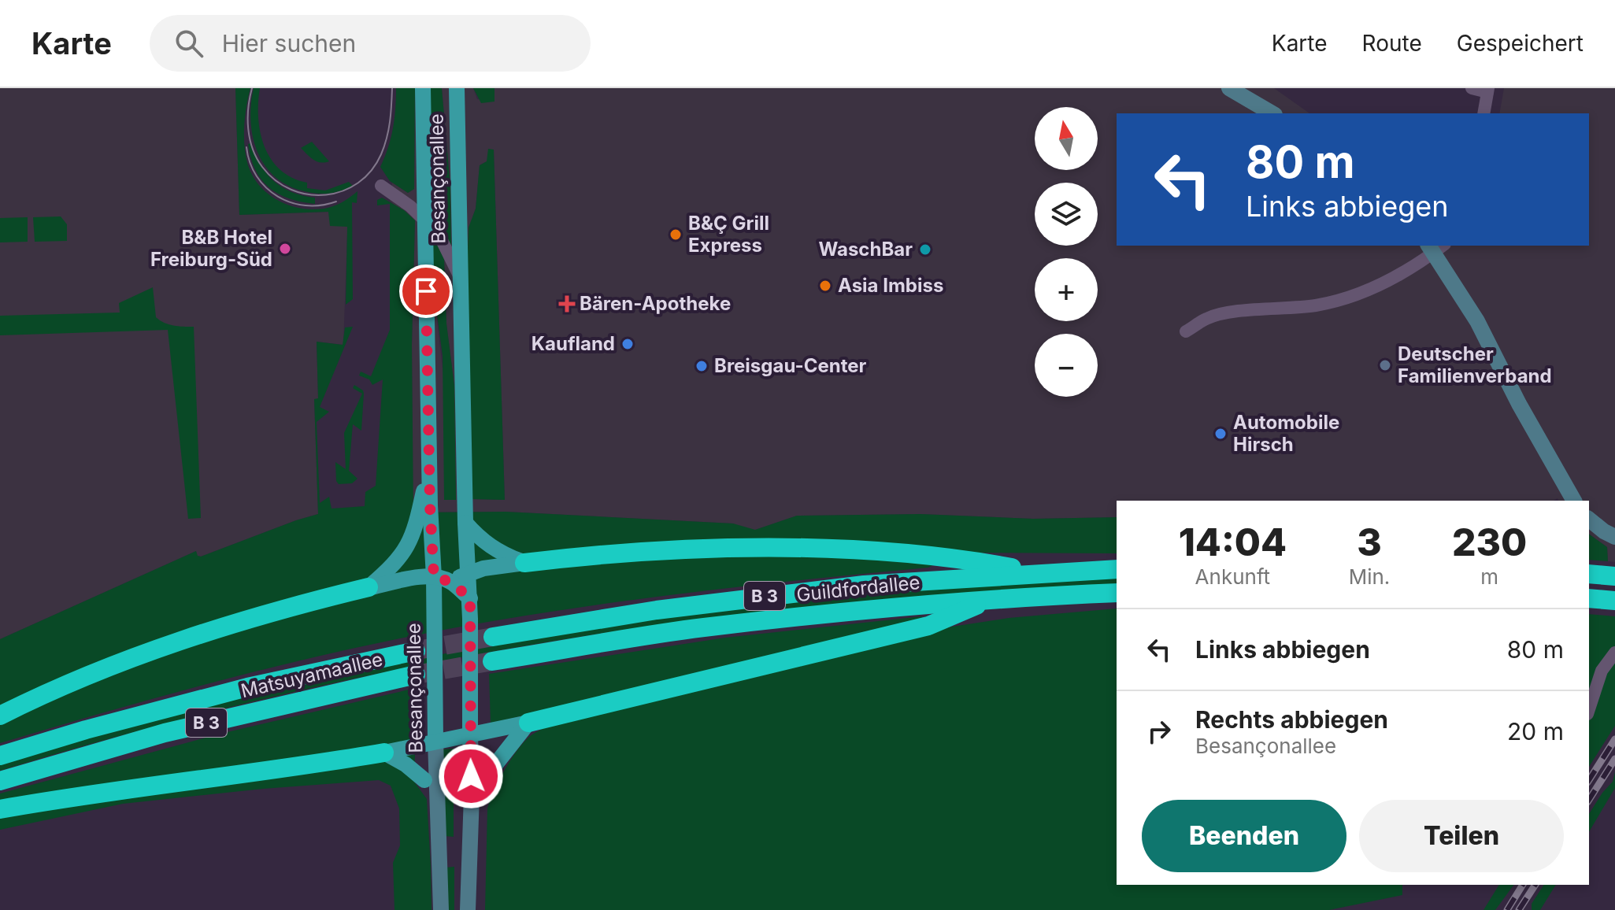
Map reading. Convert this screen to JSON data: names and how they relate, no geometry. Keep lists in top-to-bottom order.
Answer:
{
  "streets": {
    "highway": ["Guildfordallee", "B 3", "Matsuyamaallee"],
    "main road": ["Besançonallee"]
  },
  "crossings": [
    ["Besançonallee", "B 3"],
    ["Guildfordallee", "B 3"]
  ],
  "places": {
    "other": [
      "B&Ç Grill Express",
      "B&B Hotel Freiburg-Süd",
      "WaschBar",
      "Asia Imbiss",
      "Kaufland",
      "Deutscher Familienverband",
      "Breisgau-Center",
      "Automobile Hirsch"
    ],
    "health": ["Bären-Apotheke"]
  },
  "north": "top",
  "page": {
    "header": "Karte",
    "search": "Hier suchen",
    "nav": ["Karte", "Route", "Gespeichert"],
    "map_buttons": ["+", "−"],
    "turn": ["80 m", "Links abbiegen"],
    "eta": [
      "14:04",
      "Ankunft",
      "3",
      "Min.",
      "230",
      "m"
    ],
    "list": [
      {
        "name": "Links abbiegen",
        "value": "80 m"
      },
      {
        "name": "Rechts abbiegen",
        "note": "Besançonallee",
        "value": "20 m"
      }
    ],
    "buttons": ["Beenden", "Teilen"]
  }
}
